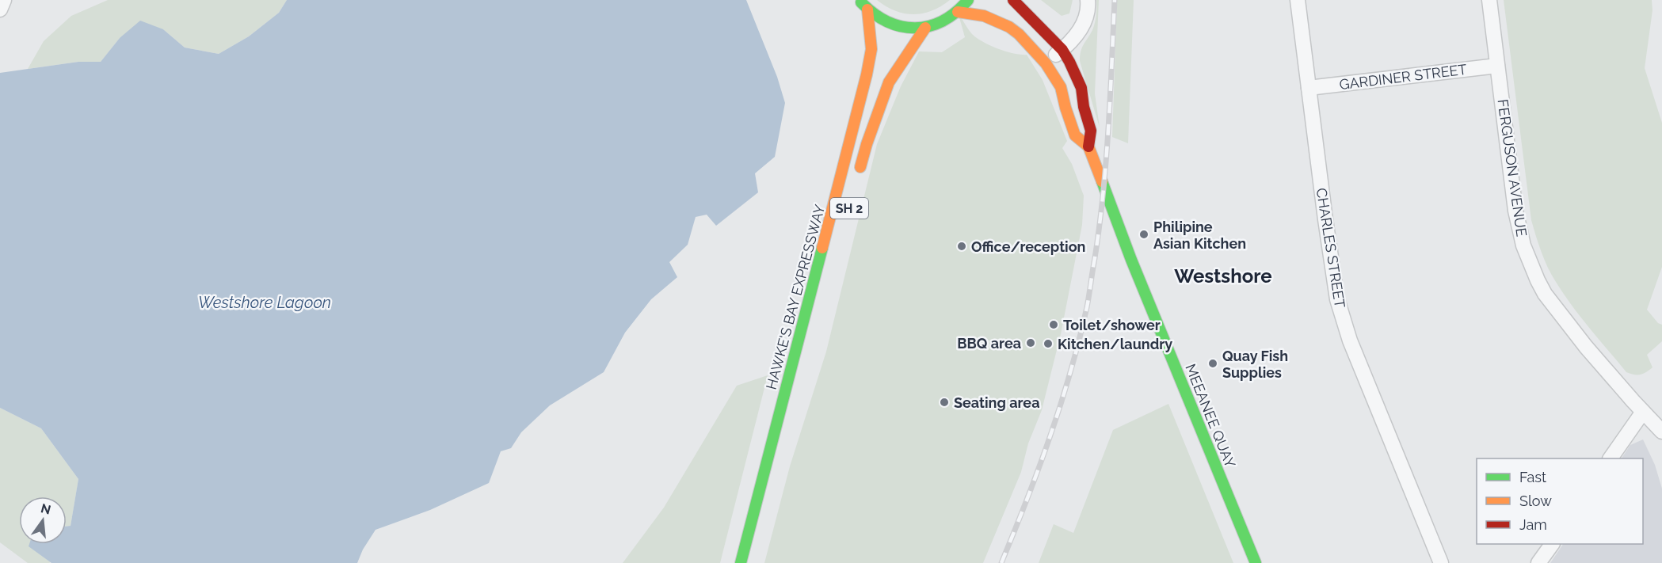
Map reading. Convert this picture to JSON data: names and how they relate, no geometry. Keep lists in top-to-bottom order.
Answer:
{
  "streets": {
    "main road": ["SH 2", "HAWKE'S BAY EXPRESSWAY", "MEEANEE QUAY"],
    "street": ["GARDINER STREET", "FERGUSON AVENUE", "CHARLES STREET"]
  },
  "crossings": [
    ["GARDINER STREET", "FERGUSON AVENUE"],
    ["GARDINER STREET", "CHARLES STREET"]
  ],
  "districts": ["Westshore"],
  "water": ["Westshore Lagoon"],
  "places": [
    "Philipine Asian Kitchen",
    "Office/reception",
    "Toilet/shower",
    "BBQ area",
    "Kitchen/laundry",
    "Quay Fish Supplies",
    "Seating area"
  ],
  "legend": ["Fast", "Slow", "Jam"],
  "north": "top"
}
